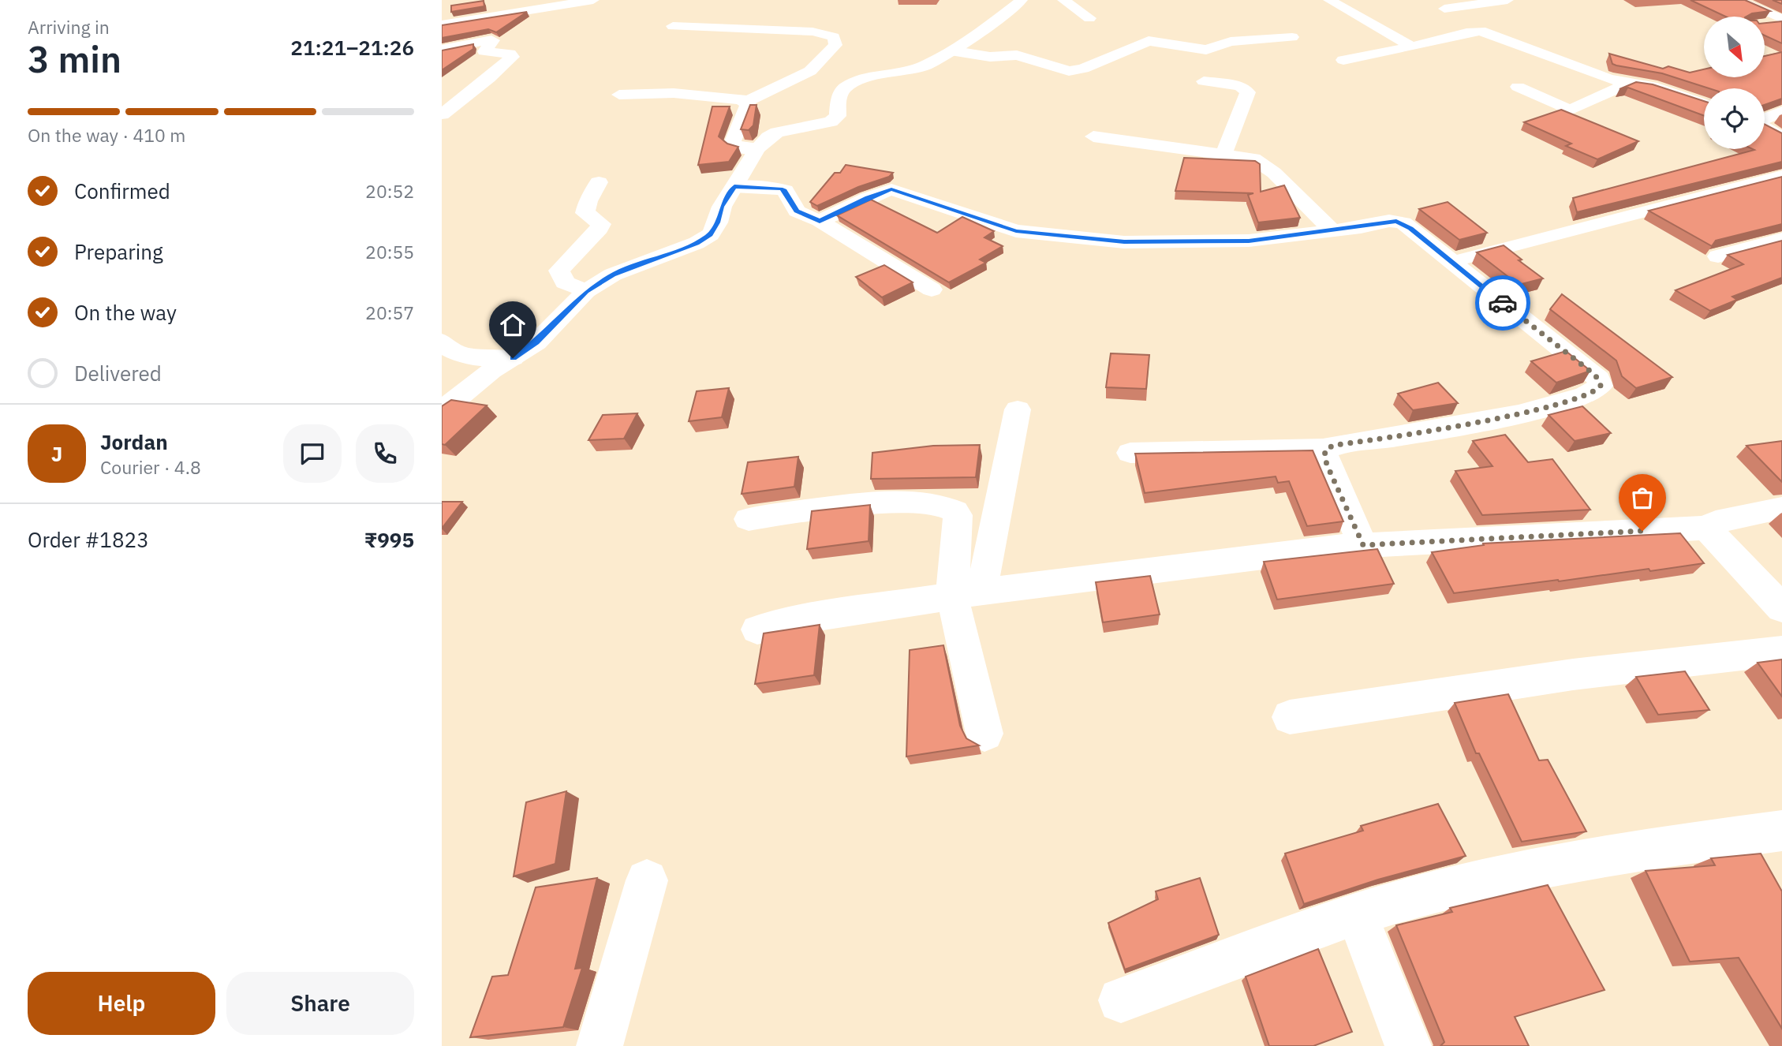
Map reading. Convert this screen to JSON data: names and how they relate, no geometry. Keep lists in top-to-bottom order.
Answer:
{
  "north": "bottom right",
  "page": {
    "heading": ["3 min", "Arriving in", "21:21–21:26"],
    "panel": [
      "Jordan",
      "Courier · 4.8",
      "Order #1823",
      "₹995"
    ],
    "bar": "On the way · 410 m",
    "list": [
      ["Confirmed", "20:52"],
      ["Preparing", "20:55"],
      ["On the way", "20:57"],
      "Delivered"
    ],
    "round": "J",
    "buttons": ["Help", "Share"]
  }
}
